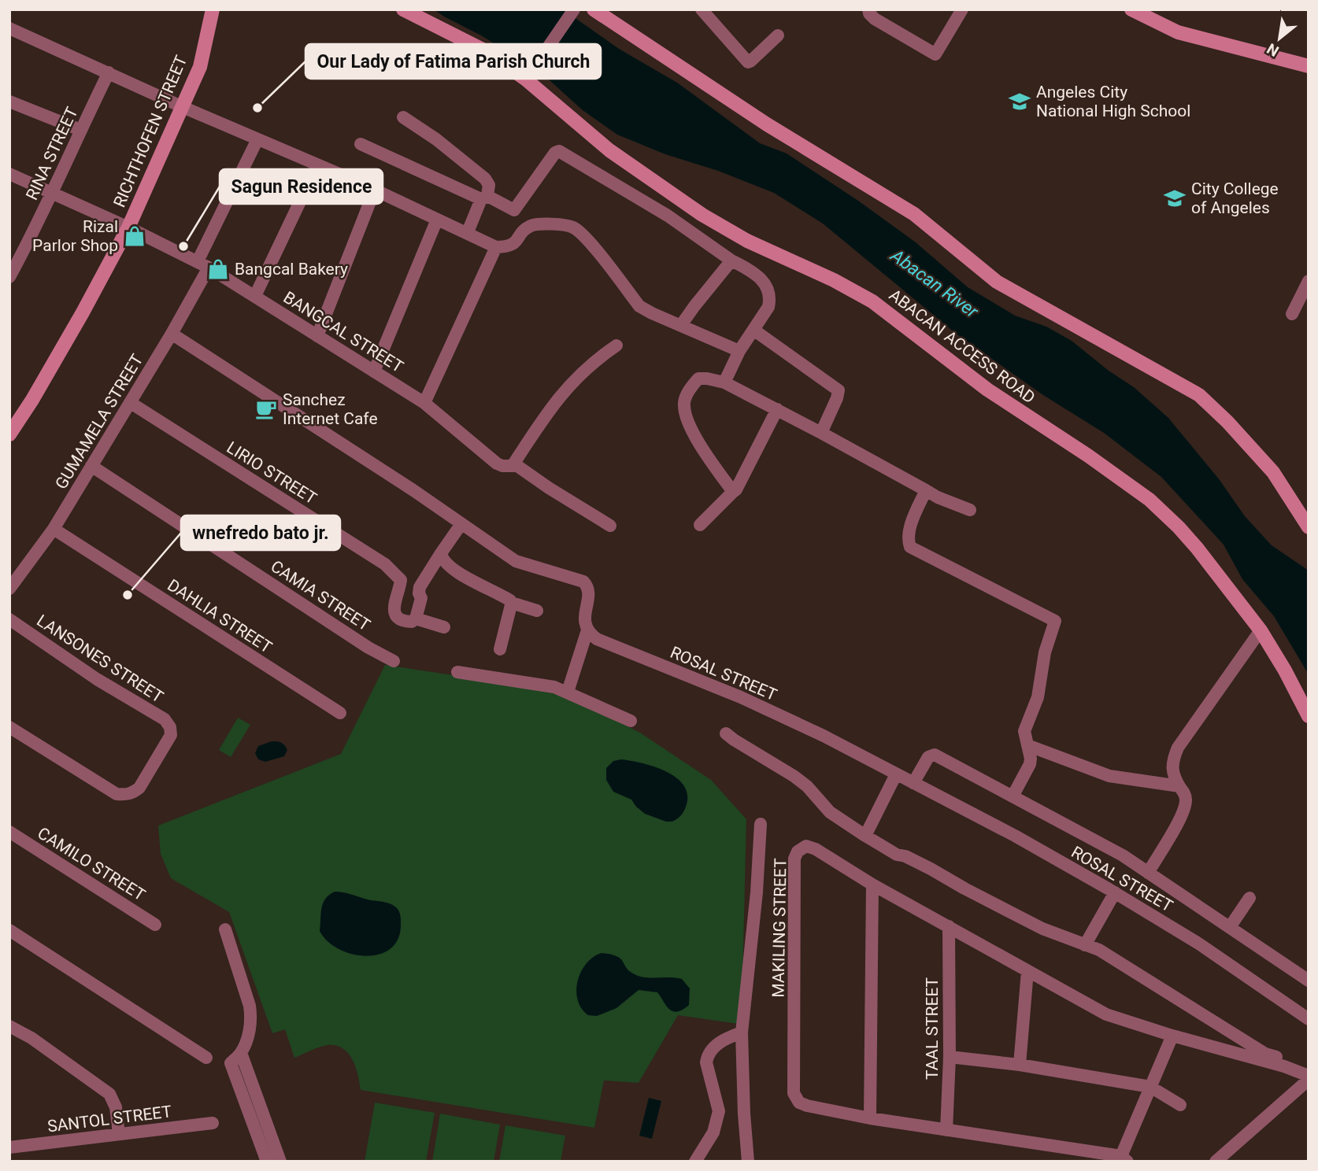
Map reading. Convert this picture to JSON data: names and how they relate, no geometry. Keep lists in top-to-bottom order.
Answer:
{
  "streets": {
    "street": [
      "RICHTHOFEN STREET",
      "RINA STREET",
      "BANGCAL STREET",
      "ABACAN ACCESS ROAD",
      "GUMAMELA STREET",
      "LIRIO STREET",
      "CAMIA STREET",
      "DAHLIA STREET",
      "LANSONES STREET",
      "ROSAL STREET",
      "CAMILO STREET",
      "MAKILING STREET",
      "TAAL STREET",
      "SANTOL STREET"
    ]
  },
  "crossings": [
    ["RICHTHOFEN STREET", "BANGCAL STREET"],
    ["RINA STREET", "BANGCAL STREET"],
    ["BANGCAL STREET", "GUMAMELA STREET"],
    ["GUMAMELA STREET", "LIRIO STREET"],
    ["GUMAMELA STREET", "CAMIA STREET"],
    ["GUMAMELA STREET", "DAHLIA STREET"],
    ["MAKILING STREET", "TAAL STREET"]
  ],
  "water": ["Abacan River"],
  "places": {
    "school or university": ["Angeles City National High School", "City College of Angeles"],
    "other": ["Our Lady of Fatima Parish Church", "Sagun Residence", "wnefredo bato jr."],
    "shop": ["Rizal Parlor Shop", "Bangcal Bakery"],
    "cafe": ["Sanchez Internet Cafe"]
  },
  "north": "bottom left"
}
